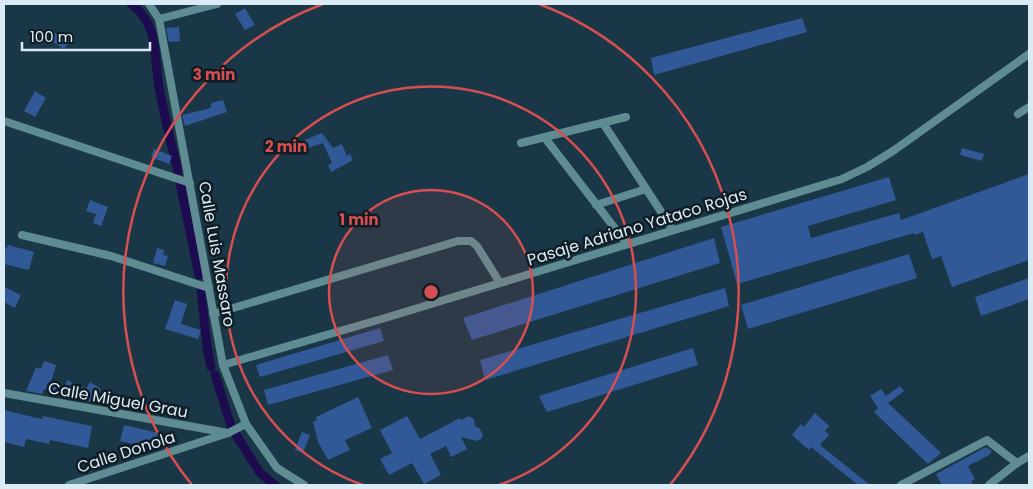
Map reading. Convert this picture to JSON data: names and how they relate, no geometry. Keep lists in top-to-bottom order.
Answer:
{
  "streets": {
    "street": [
      "Pasaje Adriano Yataco Rojas",
      "Calle Luis Massaro",
      "Calle Miguel Grau",
      "Calle Donola"
    ]
  },
  "crossings": [
    ["Pasaje Adriano Yataco Rojas", "Calle Luis Massaro"],
    ["Calle Luis Massaro", "Calle Donola"],
    ["Calle Miguel Grau", "Calle Donola"]
  ],
  "scale_bar": "100 m",
  "rings": ["3 min", "2 min", "1 min"]
}
